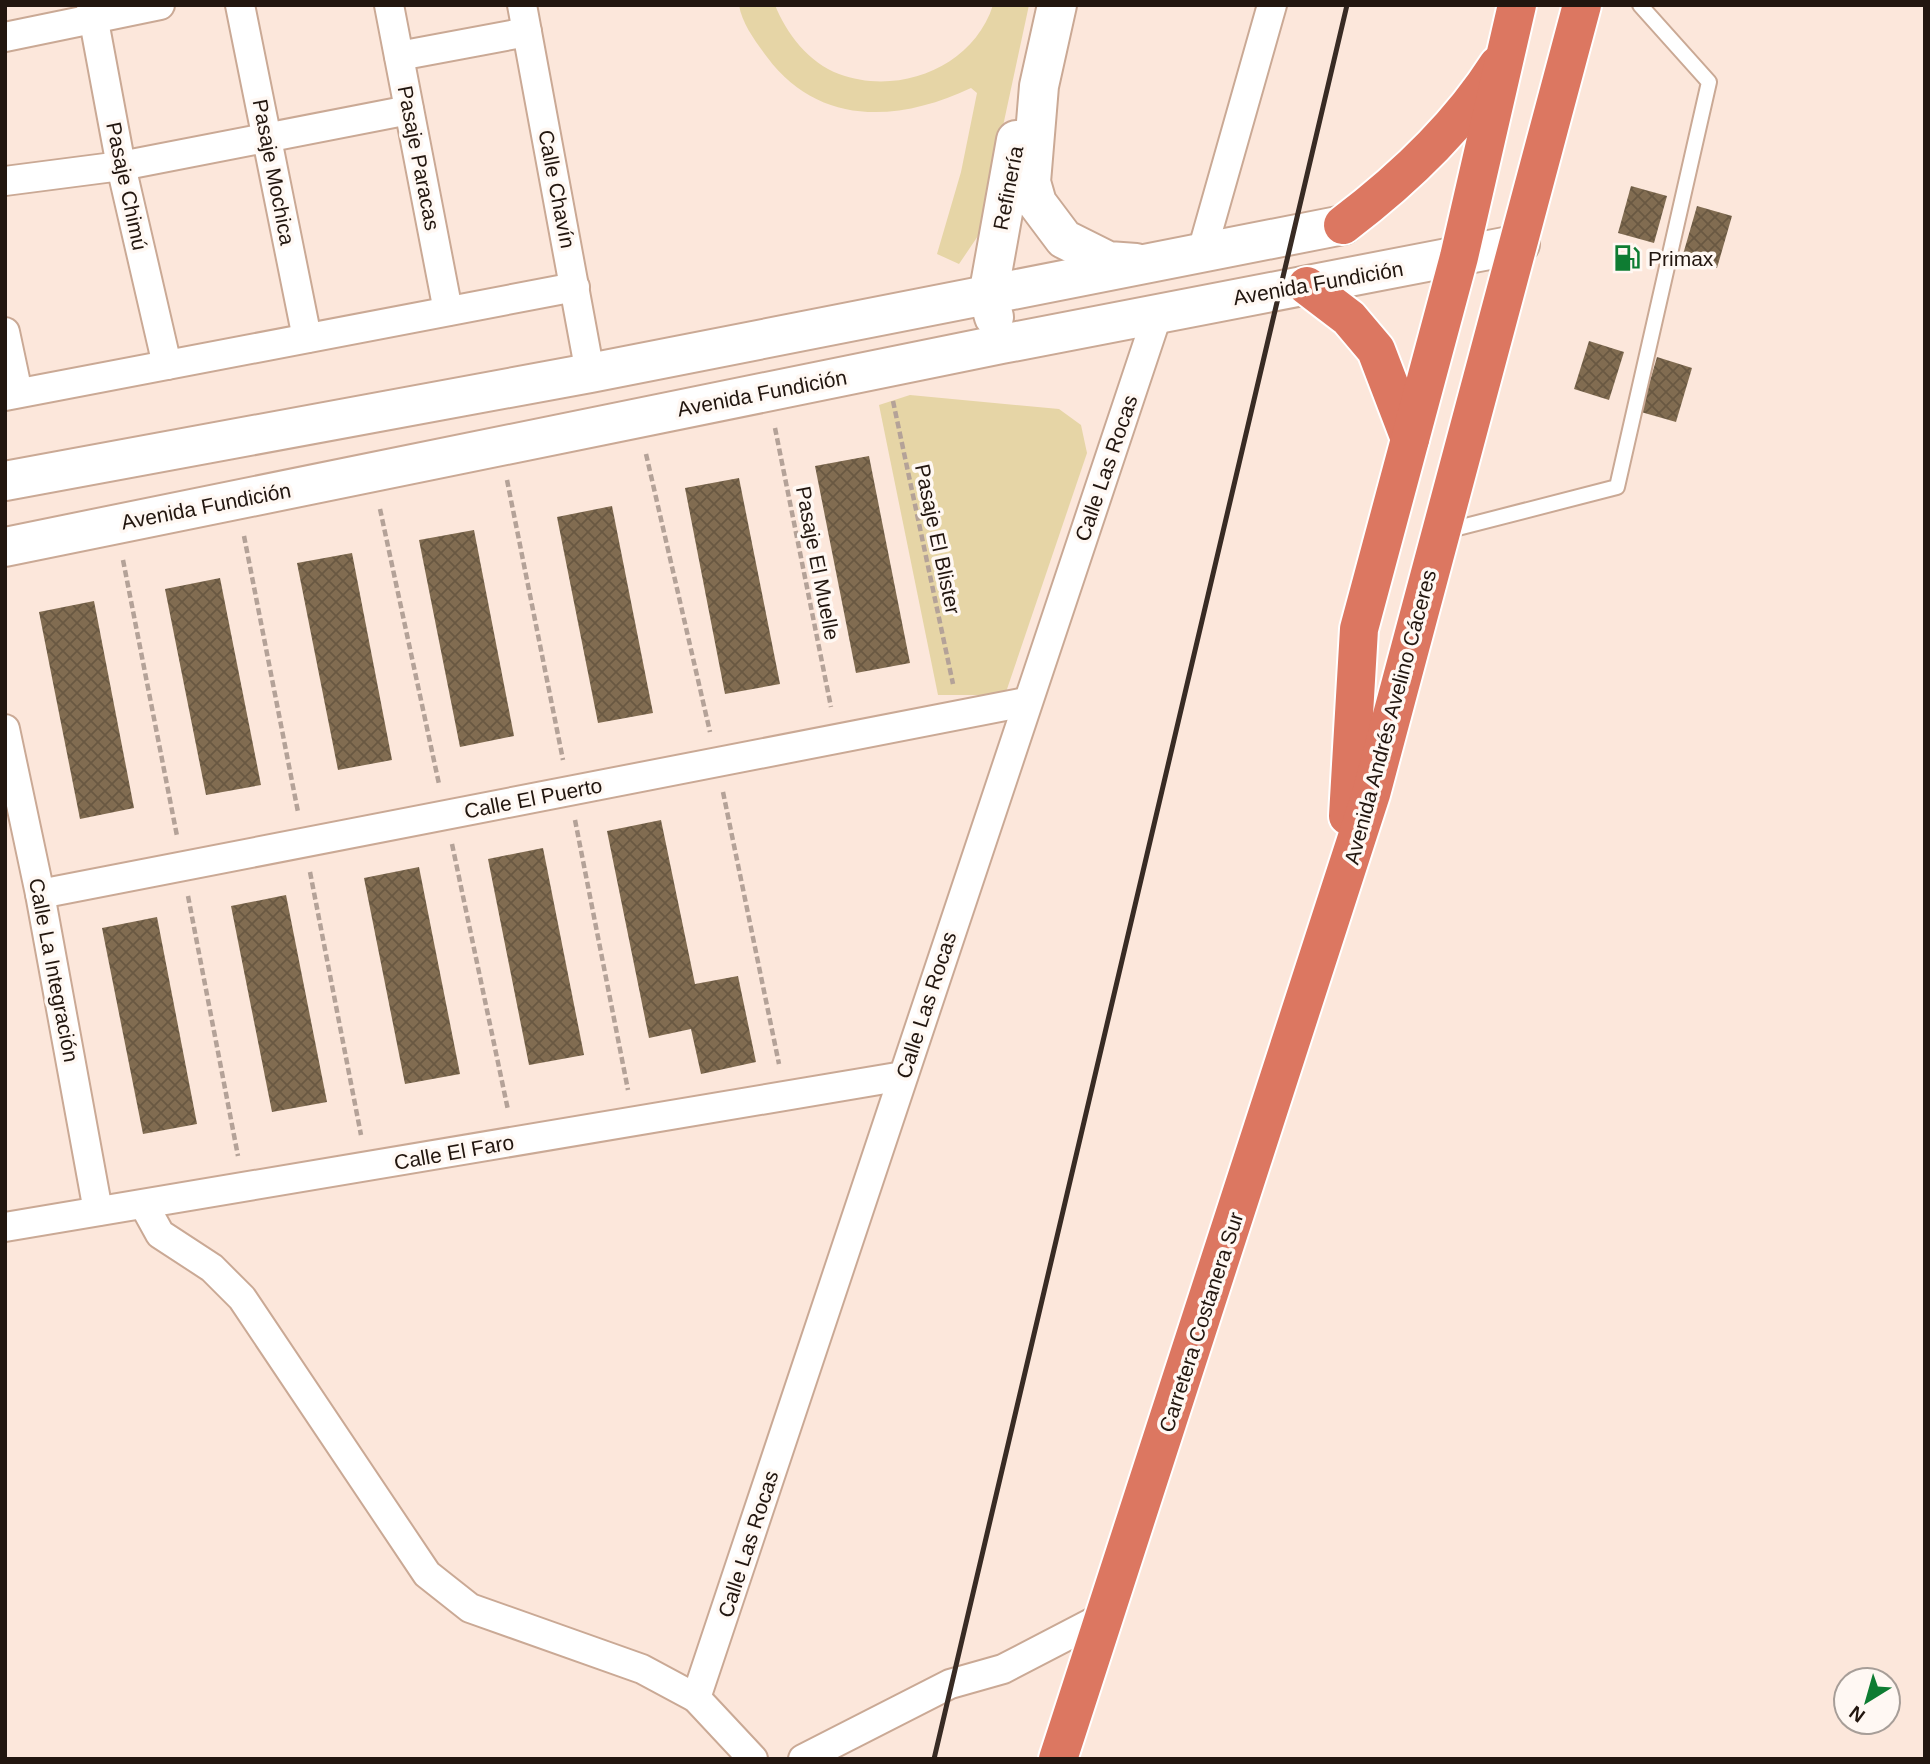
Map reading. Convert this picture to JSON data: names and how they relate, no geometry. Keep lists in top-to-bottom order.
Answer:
{
  "streets": {
    "highway": ["Avenida Andrés Avelino Cáceres", "Carretera Costanera Sur"],
    "main road": ["Refinería", "Avenida Fundición"],
    "street": [
      "Pasaje Paracas",
      "Pasaje Mochica",
      "Pasaje Chimú",
      "Calle Chavín",
      "Calle Las Rocas",
      "Calle El Puerto",
      "Calle La Integración",
      "Calle El Faro"
    ],
    "path": ["Pasaje El Blister", "Pasaje El Muelle"]
  },
  "crossings": [
    ["Avenida Fundición", "Calle Las Rocas"],
    ["Avenida Fundición", "Pasaje El Blister"],
    ["Avenida Fundición", "Pasaje El Muelle"],
    ["Avenida Fundición", "Avenida Andrés Avelino Cáceres"],
    ["Calle Las Rocas", "Calle El Puerto"],
    ["Calle Las Rocas", "Calle El Faro"],
    ["Pasaje El Blister", "Calle El Puerto"],
    ["Pasaje El Muelle", "Calle El Puerto"],
    ["Avenida Andrés Avelino Cáceres", "Carretera Costanera Sur"],
    ["Calle El Puerto", "Calle La Integración"],
    ["Calle La Integración", "Calle El Faro"]
  ],
  "places": {
    "fuel station": ["Primax"]
  },
  "north": "bottom left"
}
